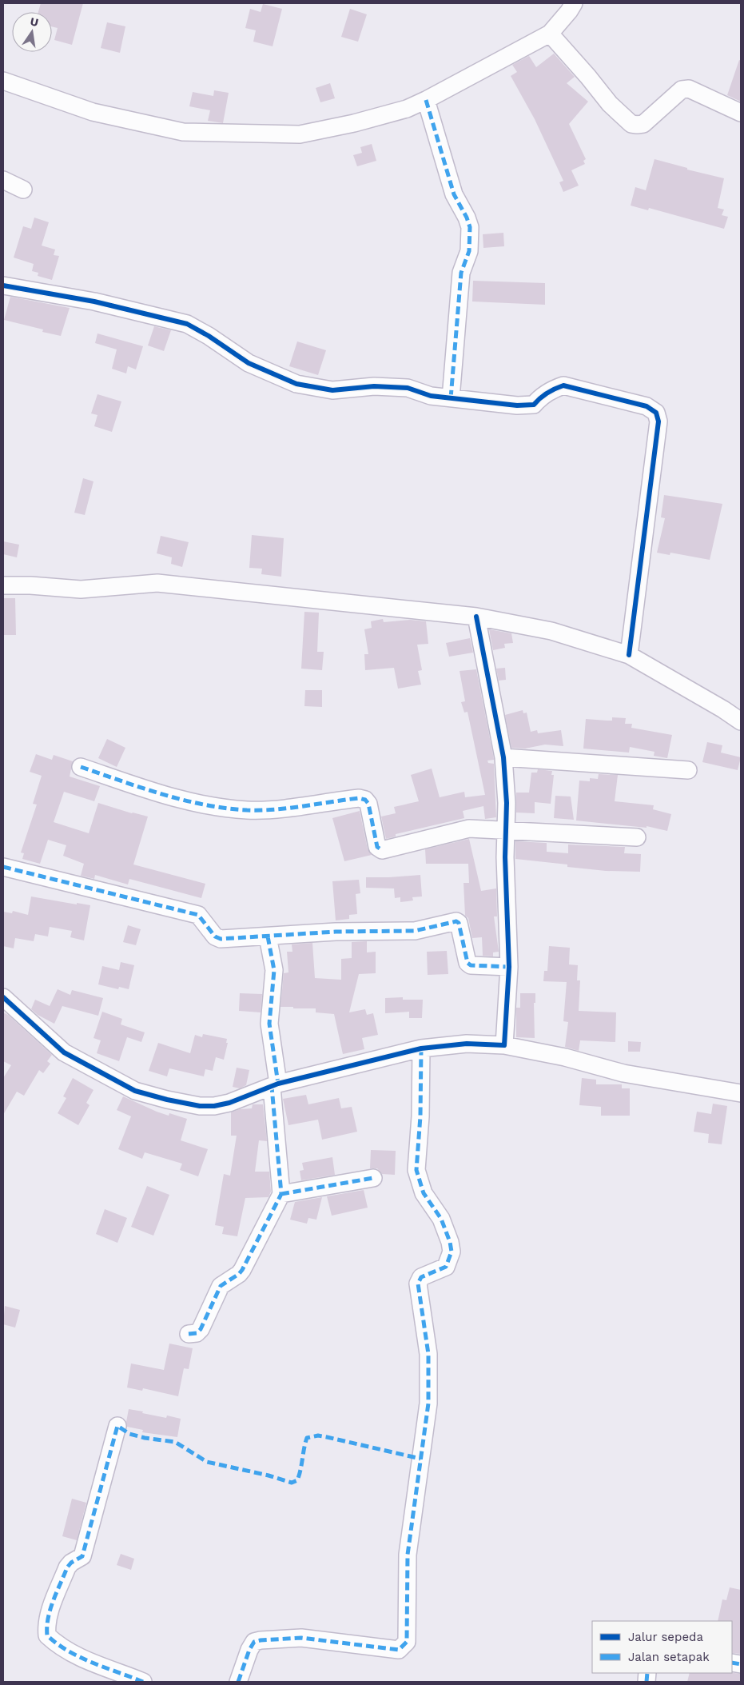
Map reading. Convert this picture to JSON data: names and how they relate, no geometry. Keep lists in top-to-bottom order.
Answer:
{
  "legend": ["Jalur sepeda", "Jalan setapak"],
  "north": "top"
}
